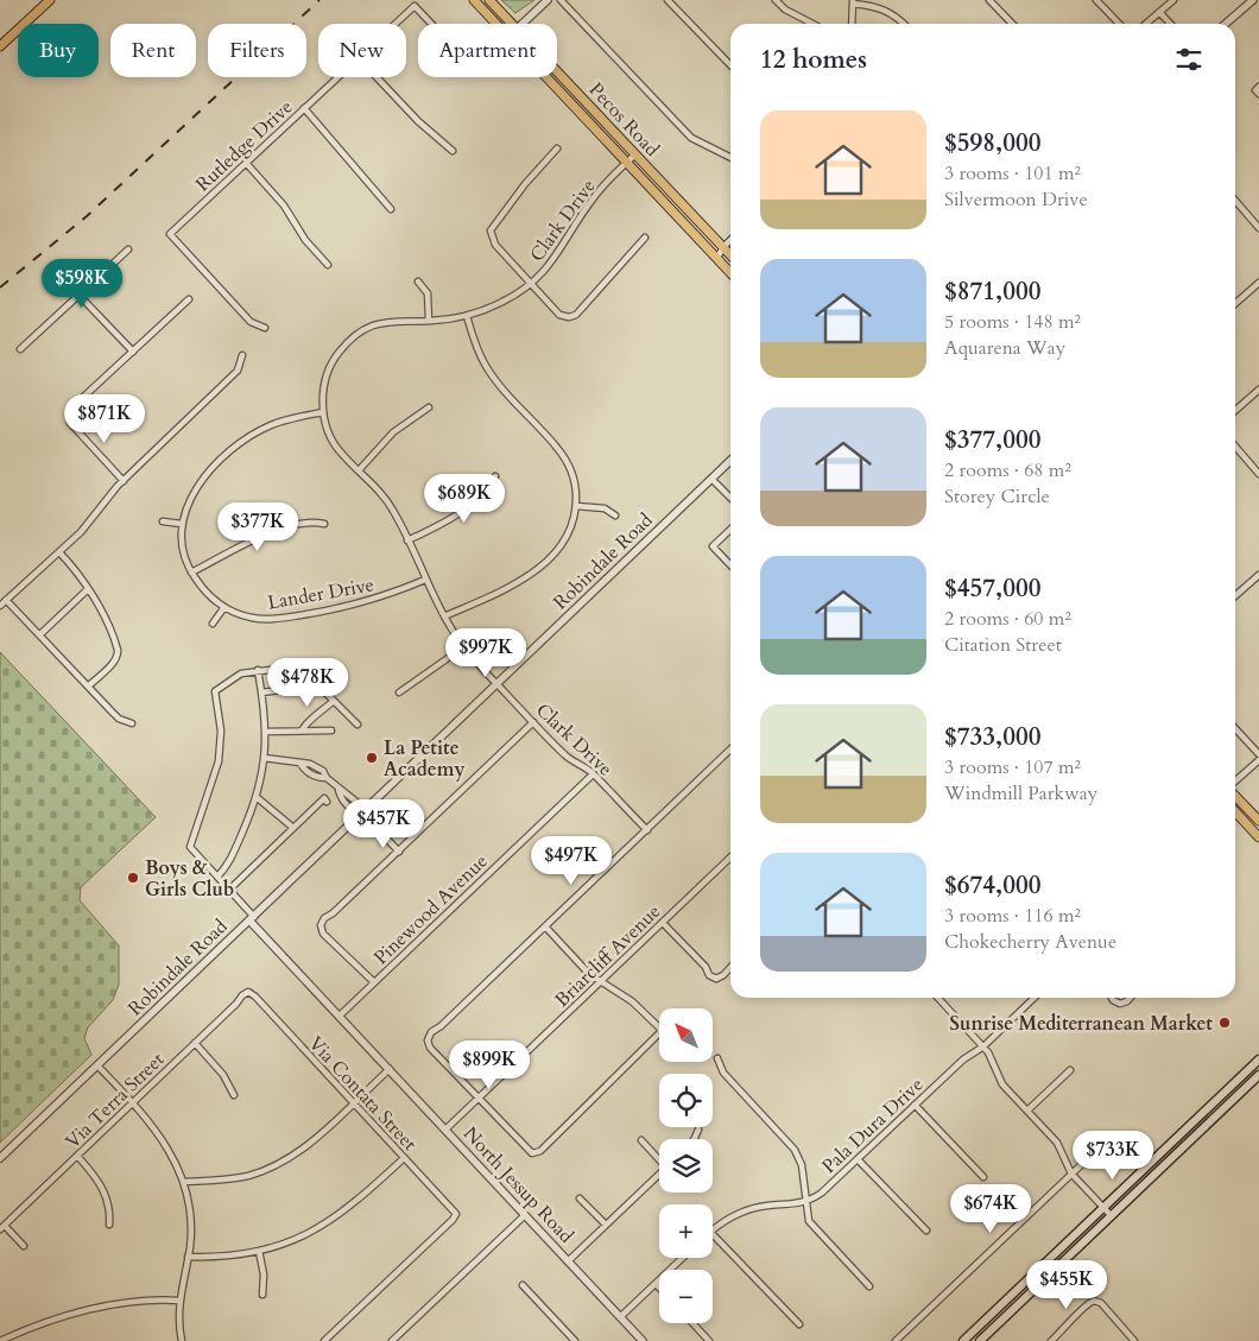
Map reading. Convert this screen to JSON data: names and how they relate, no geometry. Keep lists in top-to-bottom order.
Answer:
{
  "streets": {
    "main road": ["Pecos Road"],
    "street": [
      "Rutledge Drive",
      "Clark Drive",
      "Robindale Road",
      "Lander Drive",
      "Pinewood Avenue",
      "Briarcliff Avenue",
      "Via Contata Street",
      "Via Terra Street",
      "Pala Dura Drive",
      "North Jessup Road"
    ]
  },
  "crossings": [
    ["Pecos Road", "Clark Drive"],
    ["Clark Drive", "Robindale Road"],
    ["Clark Drive", "Lander Drive"],
    ["Clark Drive", "Pinewood Avenue"],
    ["Robindale Road", "North Jessup Road"],
    ["Pinewood Avenue", "North Jessup Road"],
    ["Briarcliff Avenue", "North Jessup Road"],
    ["Via Contata Street", "Via Terra Street"]
  ],
  "places": ["La Petite Academy", "Boys & Girls Club", "Sunrise Mediterranean Market"],
  "north": "top left",
  "page": {
    "chip": [
      "Buy",
      "Rent",
      "Filters",
      "New",
      "Apartment"
    ],
    "heading": "12 homes",
    "list": [
      {
        "name": "$598,000",
        "note": "3 rooms · 101 m² · Silvermoon Drive"
      },
      {
        "name": "$871,000",
        "note": "5 rooms · 148 m² · Aquarena Way"
      },
      {
        "name": "$377,000",
        "note": "2 rooms · 68 m² · Storey Circle"
      },
      {
        "name": "$457,000",
        "note": "2 rooms · 60 m² · Citation Street"
      },
      {
        "name": "$733,000",
        "note": "3 rooms · 107 m² · Windmill Parkway"
      },
      {
        "name": "$674,000",
        "note": "3 rooms · 116 m² · Chokecherry Avenue"
      }
    ],
    "price": [
      "$598K",
      "$871K",
      "$689K",
      "$377K",
      "$997K",
      "$478K",
      "$457K",
      "$497K",
      "$899K",
      "$733K",
      "$674K",
      "$455K"
    ],
    "map_buttons": ["+", "−"]
  }
}
